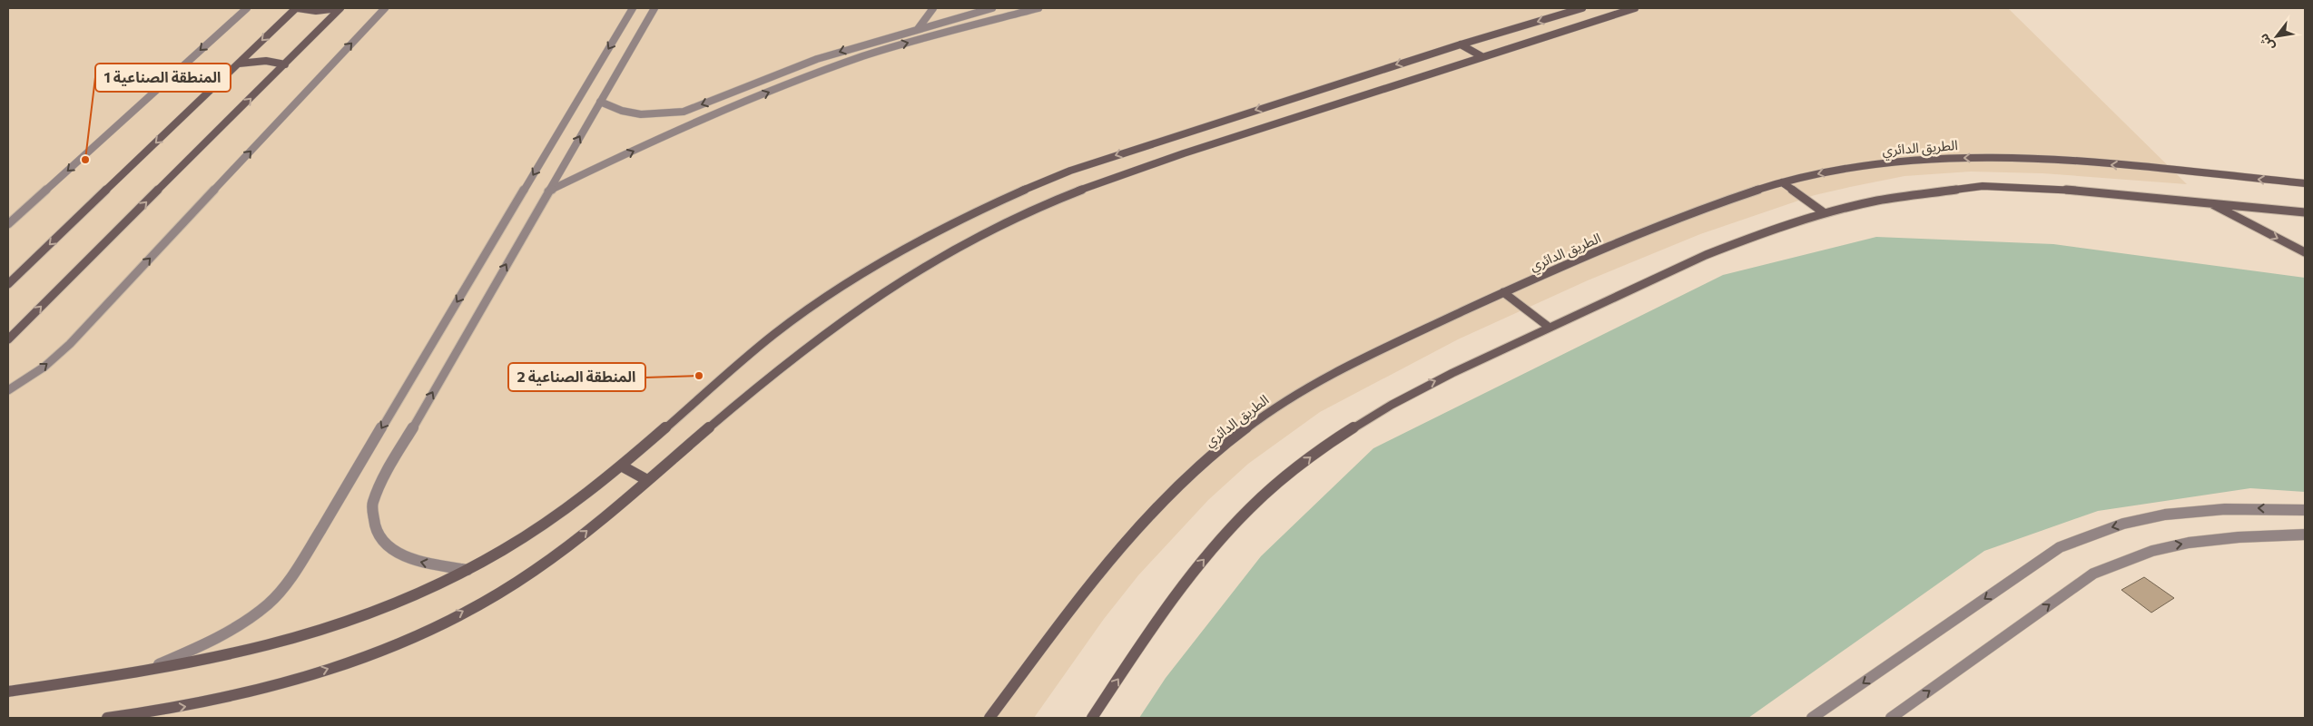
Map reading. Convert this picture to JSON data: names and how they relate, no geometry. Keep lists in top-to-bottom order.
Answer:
{
  "streets": {
    "main road": ["الطريق الدائري"]
  },
  "places": ["المنطقة الصناعية 1", "المنطقة الصناعية 2"],
  "north": "bottom left"
}
